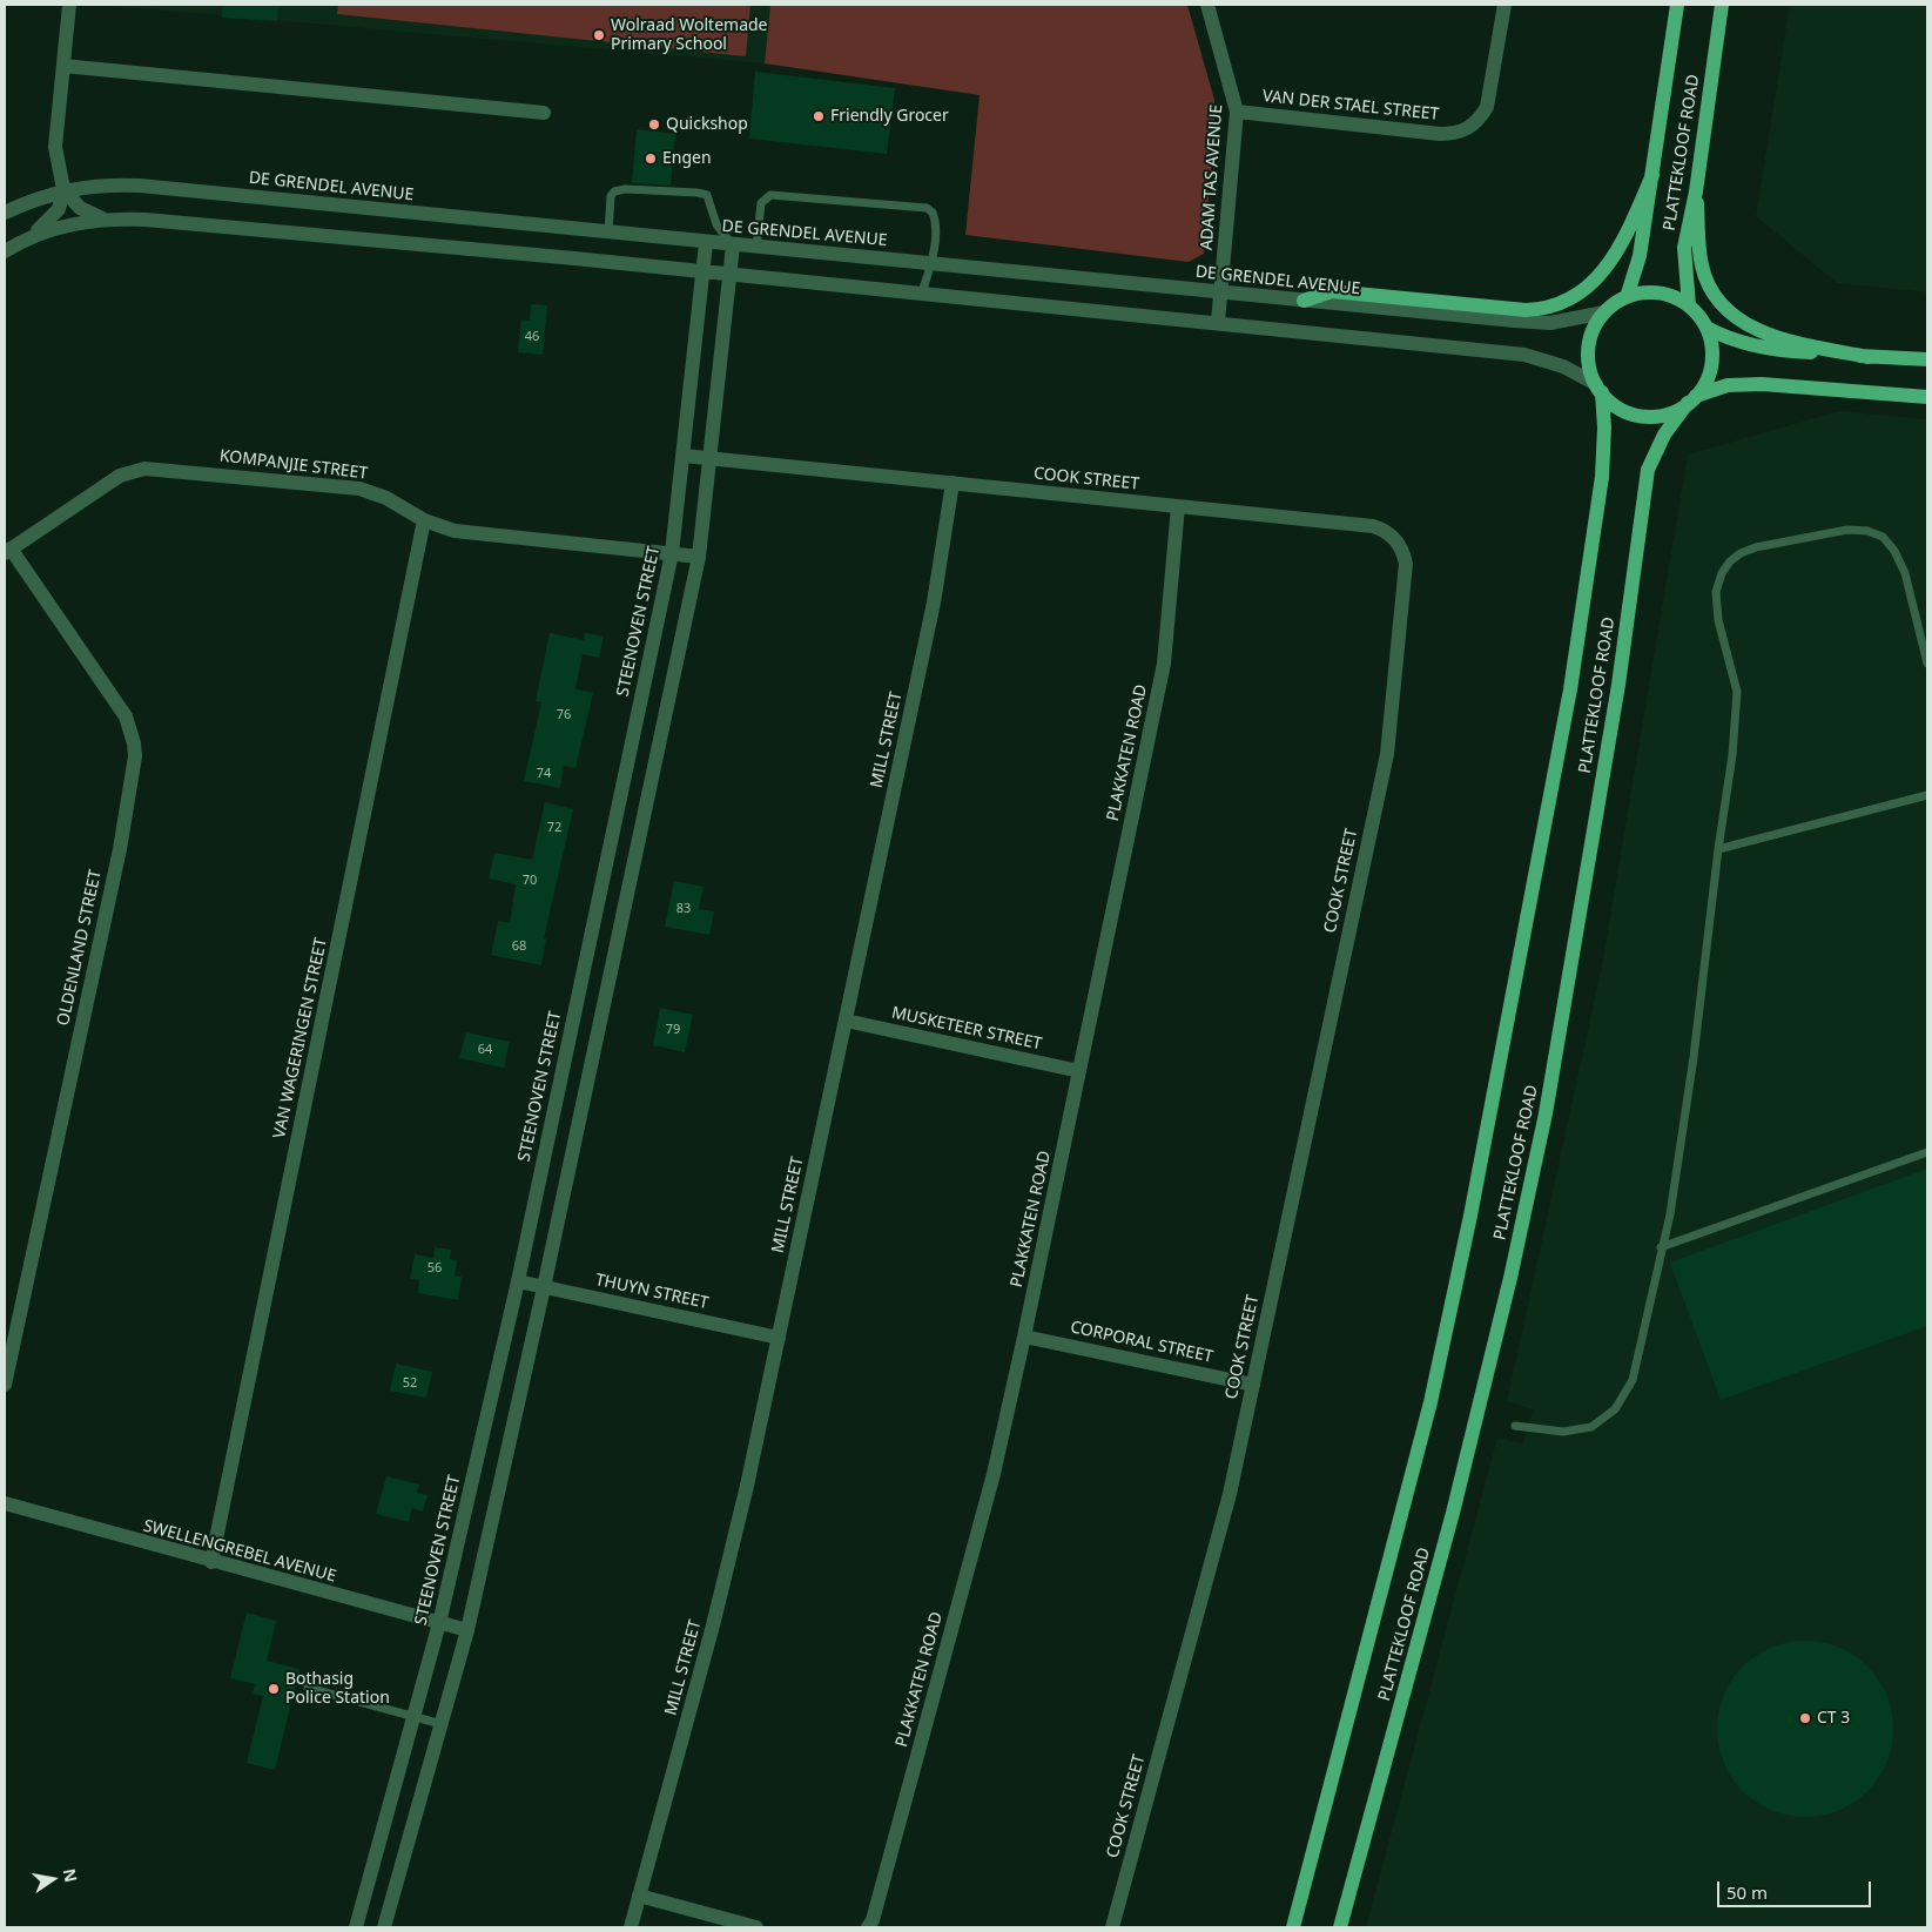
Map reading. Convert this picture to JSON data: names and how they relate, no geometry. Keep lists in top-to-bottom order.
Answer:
{
  "streets": {
    "main road": ["PLATTEKLOOF ROAD"],
    "street": [
      "VAN DER STAEL STREET",
      "ADAM TAS AVENUE",
      "DE GRENDEL AVENUE",
      "KOMPANJIE STREET",
      "COOK STREET",
      "STEENOVEN STREET",
      "MILL STREET",
      "PLAKKATEN ROAD",
      "OLDENLAND STREET",
      "MUSKETEER STREET",
      "VAN WAGERINGEN STREET",
      "THUYN STREET",
      "CORPORAL STREET",
      "SWELLENGREBEL AVENUE"
    ]
  },
  "crossings": [
    ["VAN DER STAEL STREET", "ADAM TAS AVENUE"],
    ["PLATTEKLOOF ROAD", "DE GRENDEL AVENUE"],
    ["ADAM TAS AVENUE", "DE GRENDEL AVENUE"],
    ["DE GRENDEL AVENUE", "STEENOVEN STREET"],
    ["KOMPANJIE STREET", "STEENOVEN STREET"],
    ["KOMPANJIE STREET", "OLDENLAND STREET"],
    ["KOMPANJIE STREET", "VAN WAGERINGEN STREET"],
    ["COOK STREET", "STEENOVEN STREET"],
    ["COOK STREET", "MILL STREET"],
    ["COOK STREET", "PLAKKATEN ROAD"],
    ["COOK STREET", "CORPORAL STREET"],
    ["STEENOVEN STREET", "THUYN STREET"],
    ["STEENOVEN STREET", "SWELLENGREBEL AVENUE"],
    ["MILL STREET", "MUSKETEER STREET"],
    ["MILL STREET", "THUYN STREET"],
    ["PLAKKATEN ROAD", "MUSKETEER STREET"],
    ["PLAKKATEN ROAD", "CORPORAL STREET"],
    ["VAN WAGERINGEN STREET", "SWELLENGREBEL AVENUE"]
  ],
  "places": [
    "Wolraad Woltemade Primary School",
    "Friendly Grocer",
    "Quickshop",
    "Engen",
    "Bothasig Police Station",
    "CT 3"
  ],
  "house_numbers": [
    "46",
    "76",
    "74",
    "72",
    "70",
    "83",
    "68",
    "79",
    "64",
    "56",
    "52"
  ],
  "scale_bar": "50 m",
  "north": "right"
}
